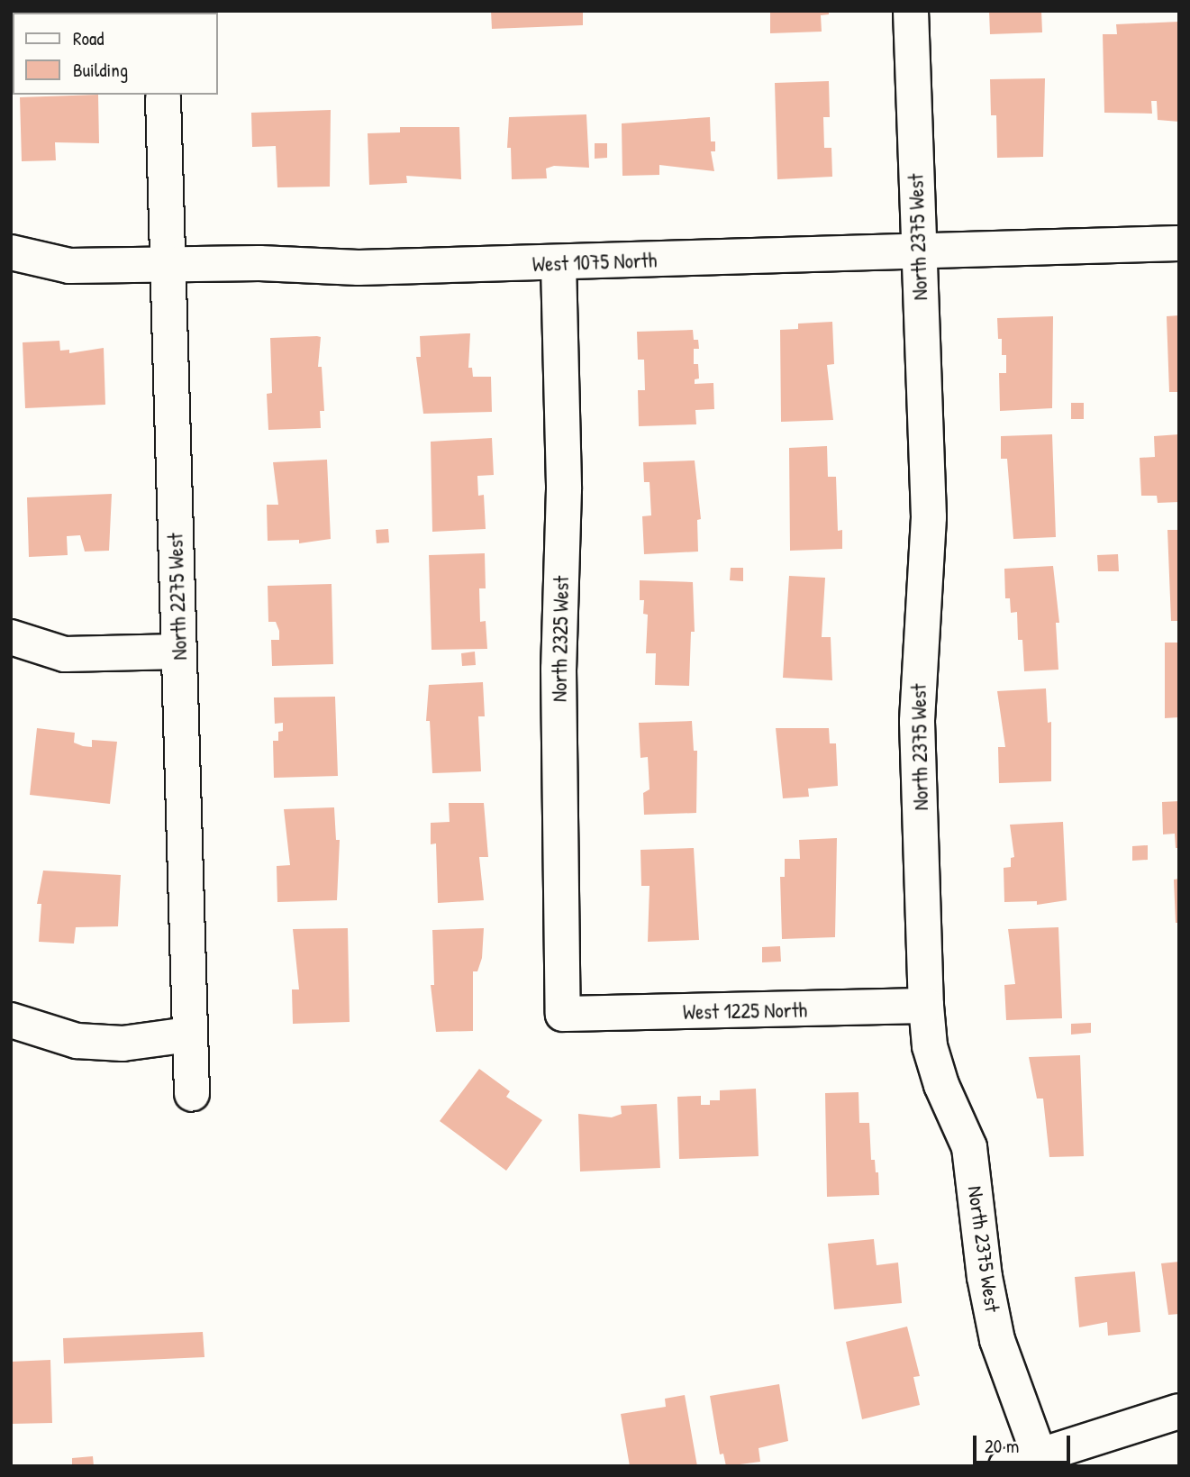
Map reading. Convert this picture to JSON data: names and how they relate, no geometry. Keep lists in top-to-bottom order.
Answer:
{
  "streets": {
    "street": [
      "North 2375 West",
      "West 1075 North",
      "North 2275 West",
      "North 2325 West",
      "West 1225 North"
    ]
  },
  "crossings": [
    ["North 2375 West", "West 1075 North"],
    ["North 2375 West", "West 1225 North"],
    ["West 1075 North", "North 2275 West"],
    ["West 1075 North", "North 2325 West"],
    ["North 2325 West", "West 1225 North"]
  ],
  "legend": ["Road", "Building"],
  "scale_bar": "20 m"
}
